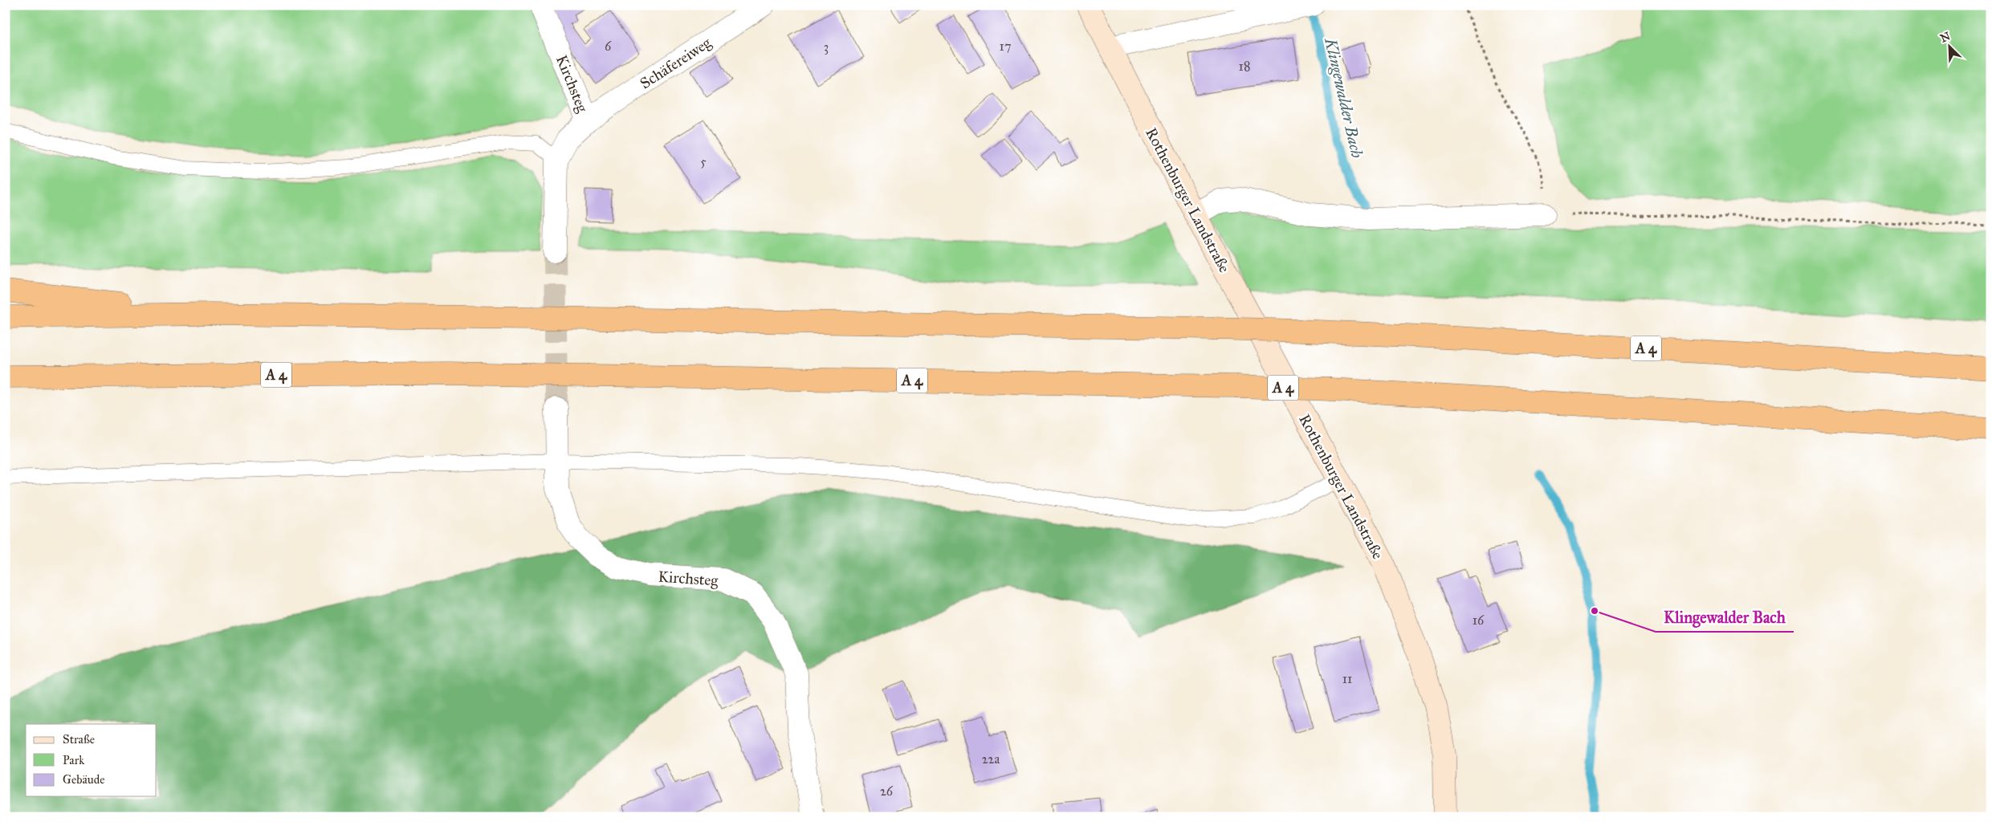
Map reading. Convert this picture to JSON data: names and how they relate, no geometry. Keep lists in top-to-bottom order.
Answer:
{
  "streets": {
    "highway": ["A 4"],
    "street": ["Schäfereiweg", "Kirchsteg", "Rothenburger Landstraße"]
  },
  "crossings": [
    ["Schäfereiweg", "Kirchsteg"]
  ],
  "water": ["Klingewalder Bach"],
  "places": ["Klingewalder Bach"],
  "house_numbers": [
    "6",
    "17",
    "3",
    "18",
    "5",
    "16",
    "11",
    "22a",
    "26"
  ],
  "legend": ["Straße", "Park", "Gebäude"],
  "north": "top left"
}
